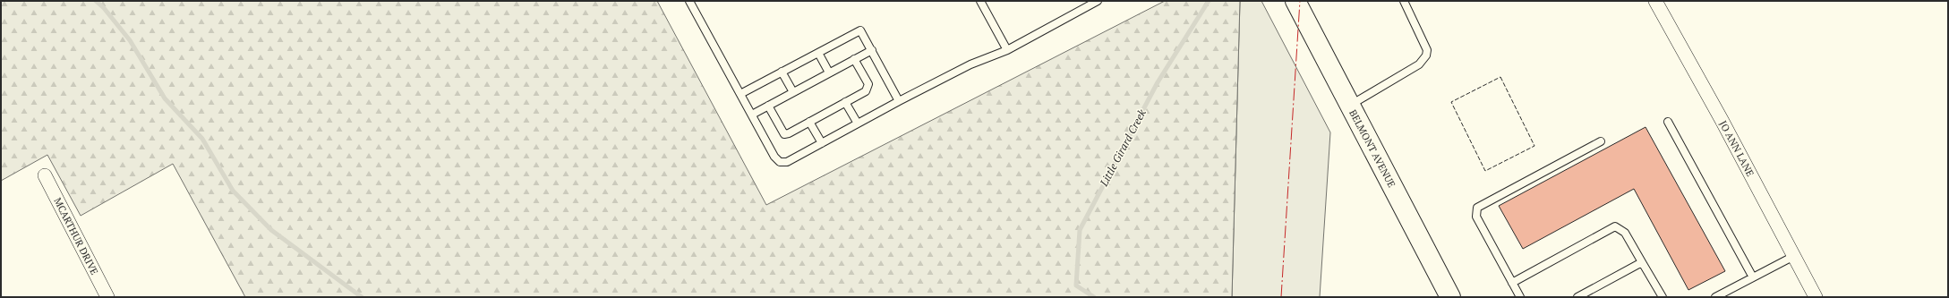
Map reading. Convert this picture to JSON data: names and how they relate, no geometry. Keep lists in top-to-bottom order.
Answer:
{
  "streets": {
    "main road": ["BELMONT AVENUE"],
    "street": ["JO ANN LANE", "MCARTHUR DRIVE"]
  },
  "water": ["Little Girard Creek"]
}
